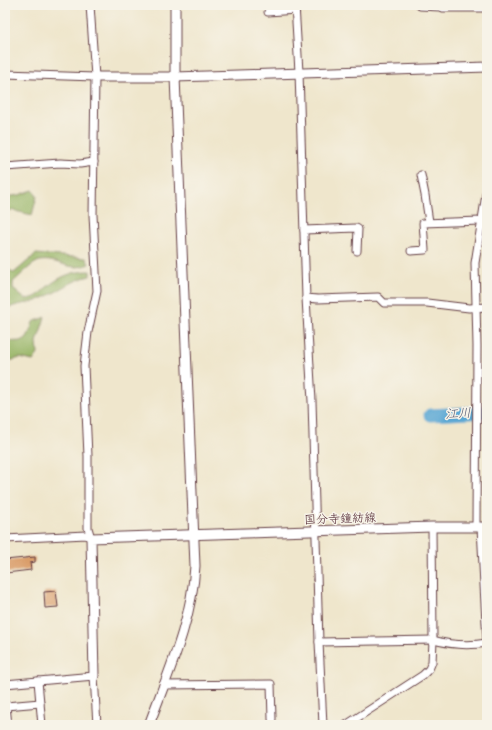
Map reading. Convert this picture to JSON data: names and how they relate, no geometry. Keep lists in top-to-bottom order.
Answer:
{
  "streets": {
    "street": ["国分寺鐘紡線"]
  },
  "water": ["江川"]
}
